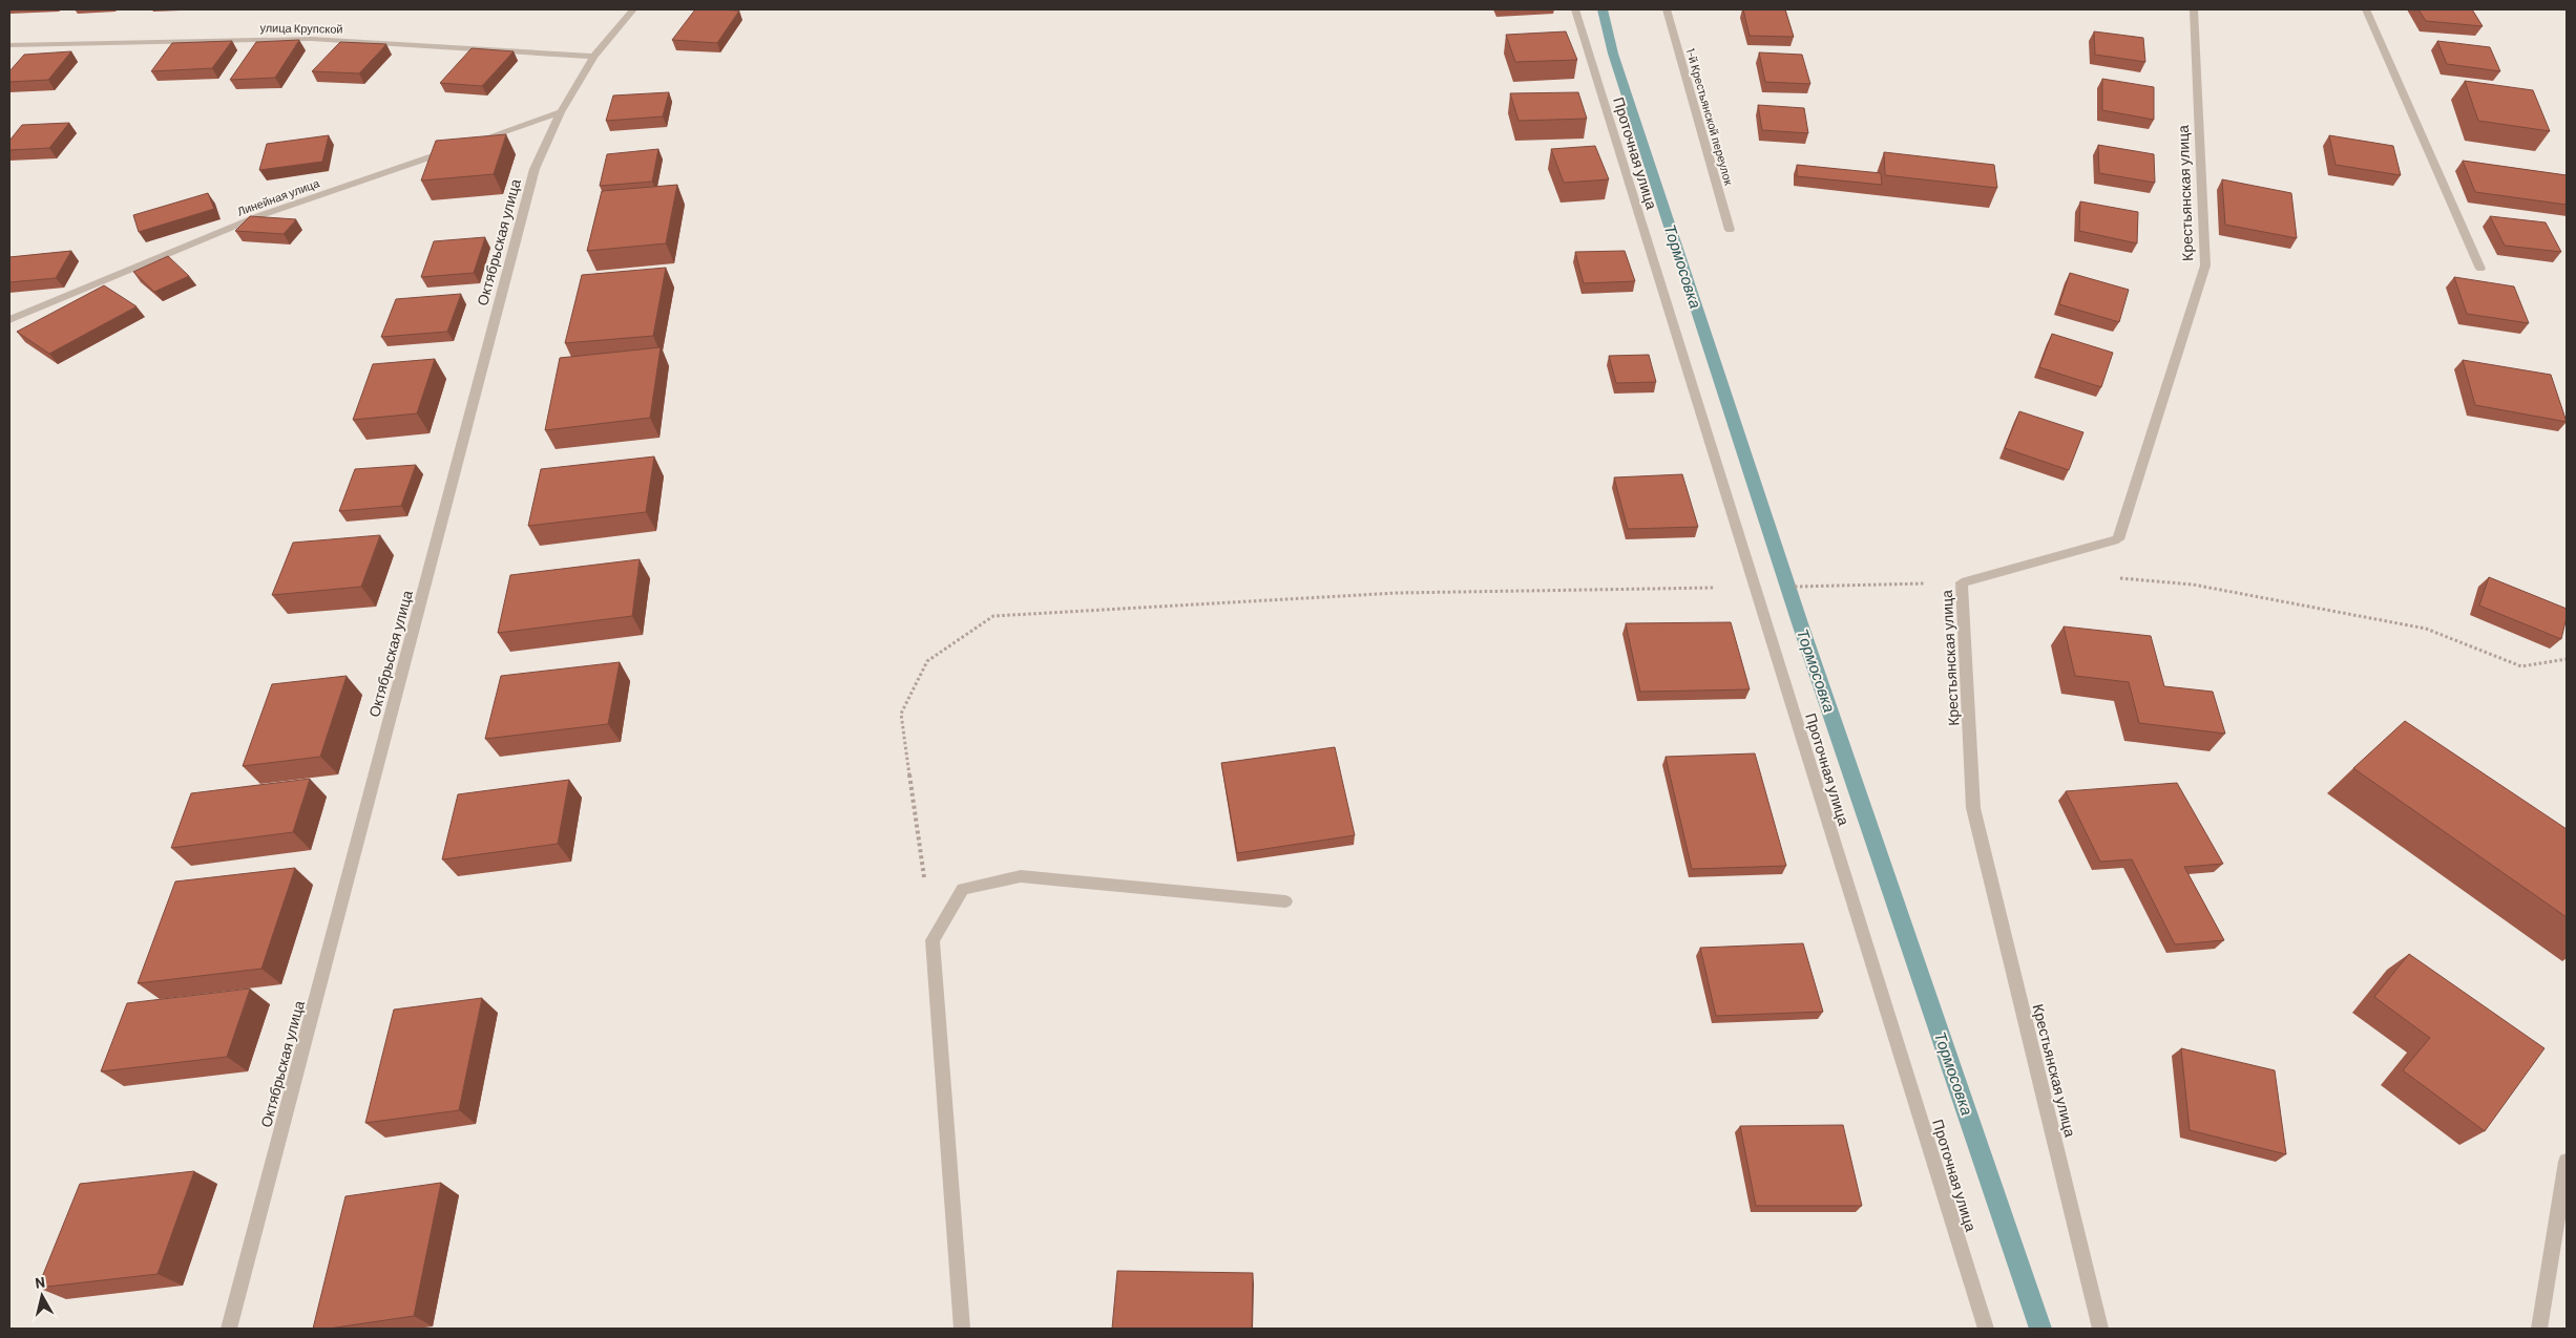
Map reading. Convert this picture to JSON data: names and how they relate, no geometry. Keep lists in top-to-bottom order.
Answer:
{
  "streets": {
    "street": [
      "улица Крупской",
      "1-й Крестьянской переулок",
      "Проточная улица",
      "Крестьянская улица",
      "Линейная улица",
      "Октябрьская улица"
    ]
  },
  "crossings": [
    ["улица Крупской", "Октябрьская улица"],
    ["Линейная улица", "Октябрьская улица"]
  ],
  "water": ["Тормосовка"],
  "north": "top"
}
